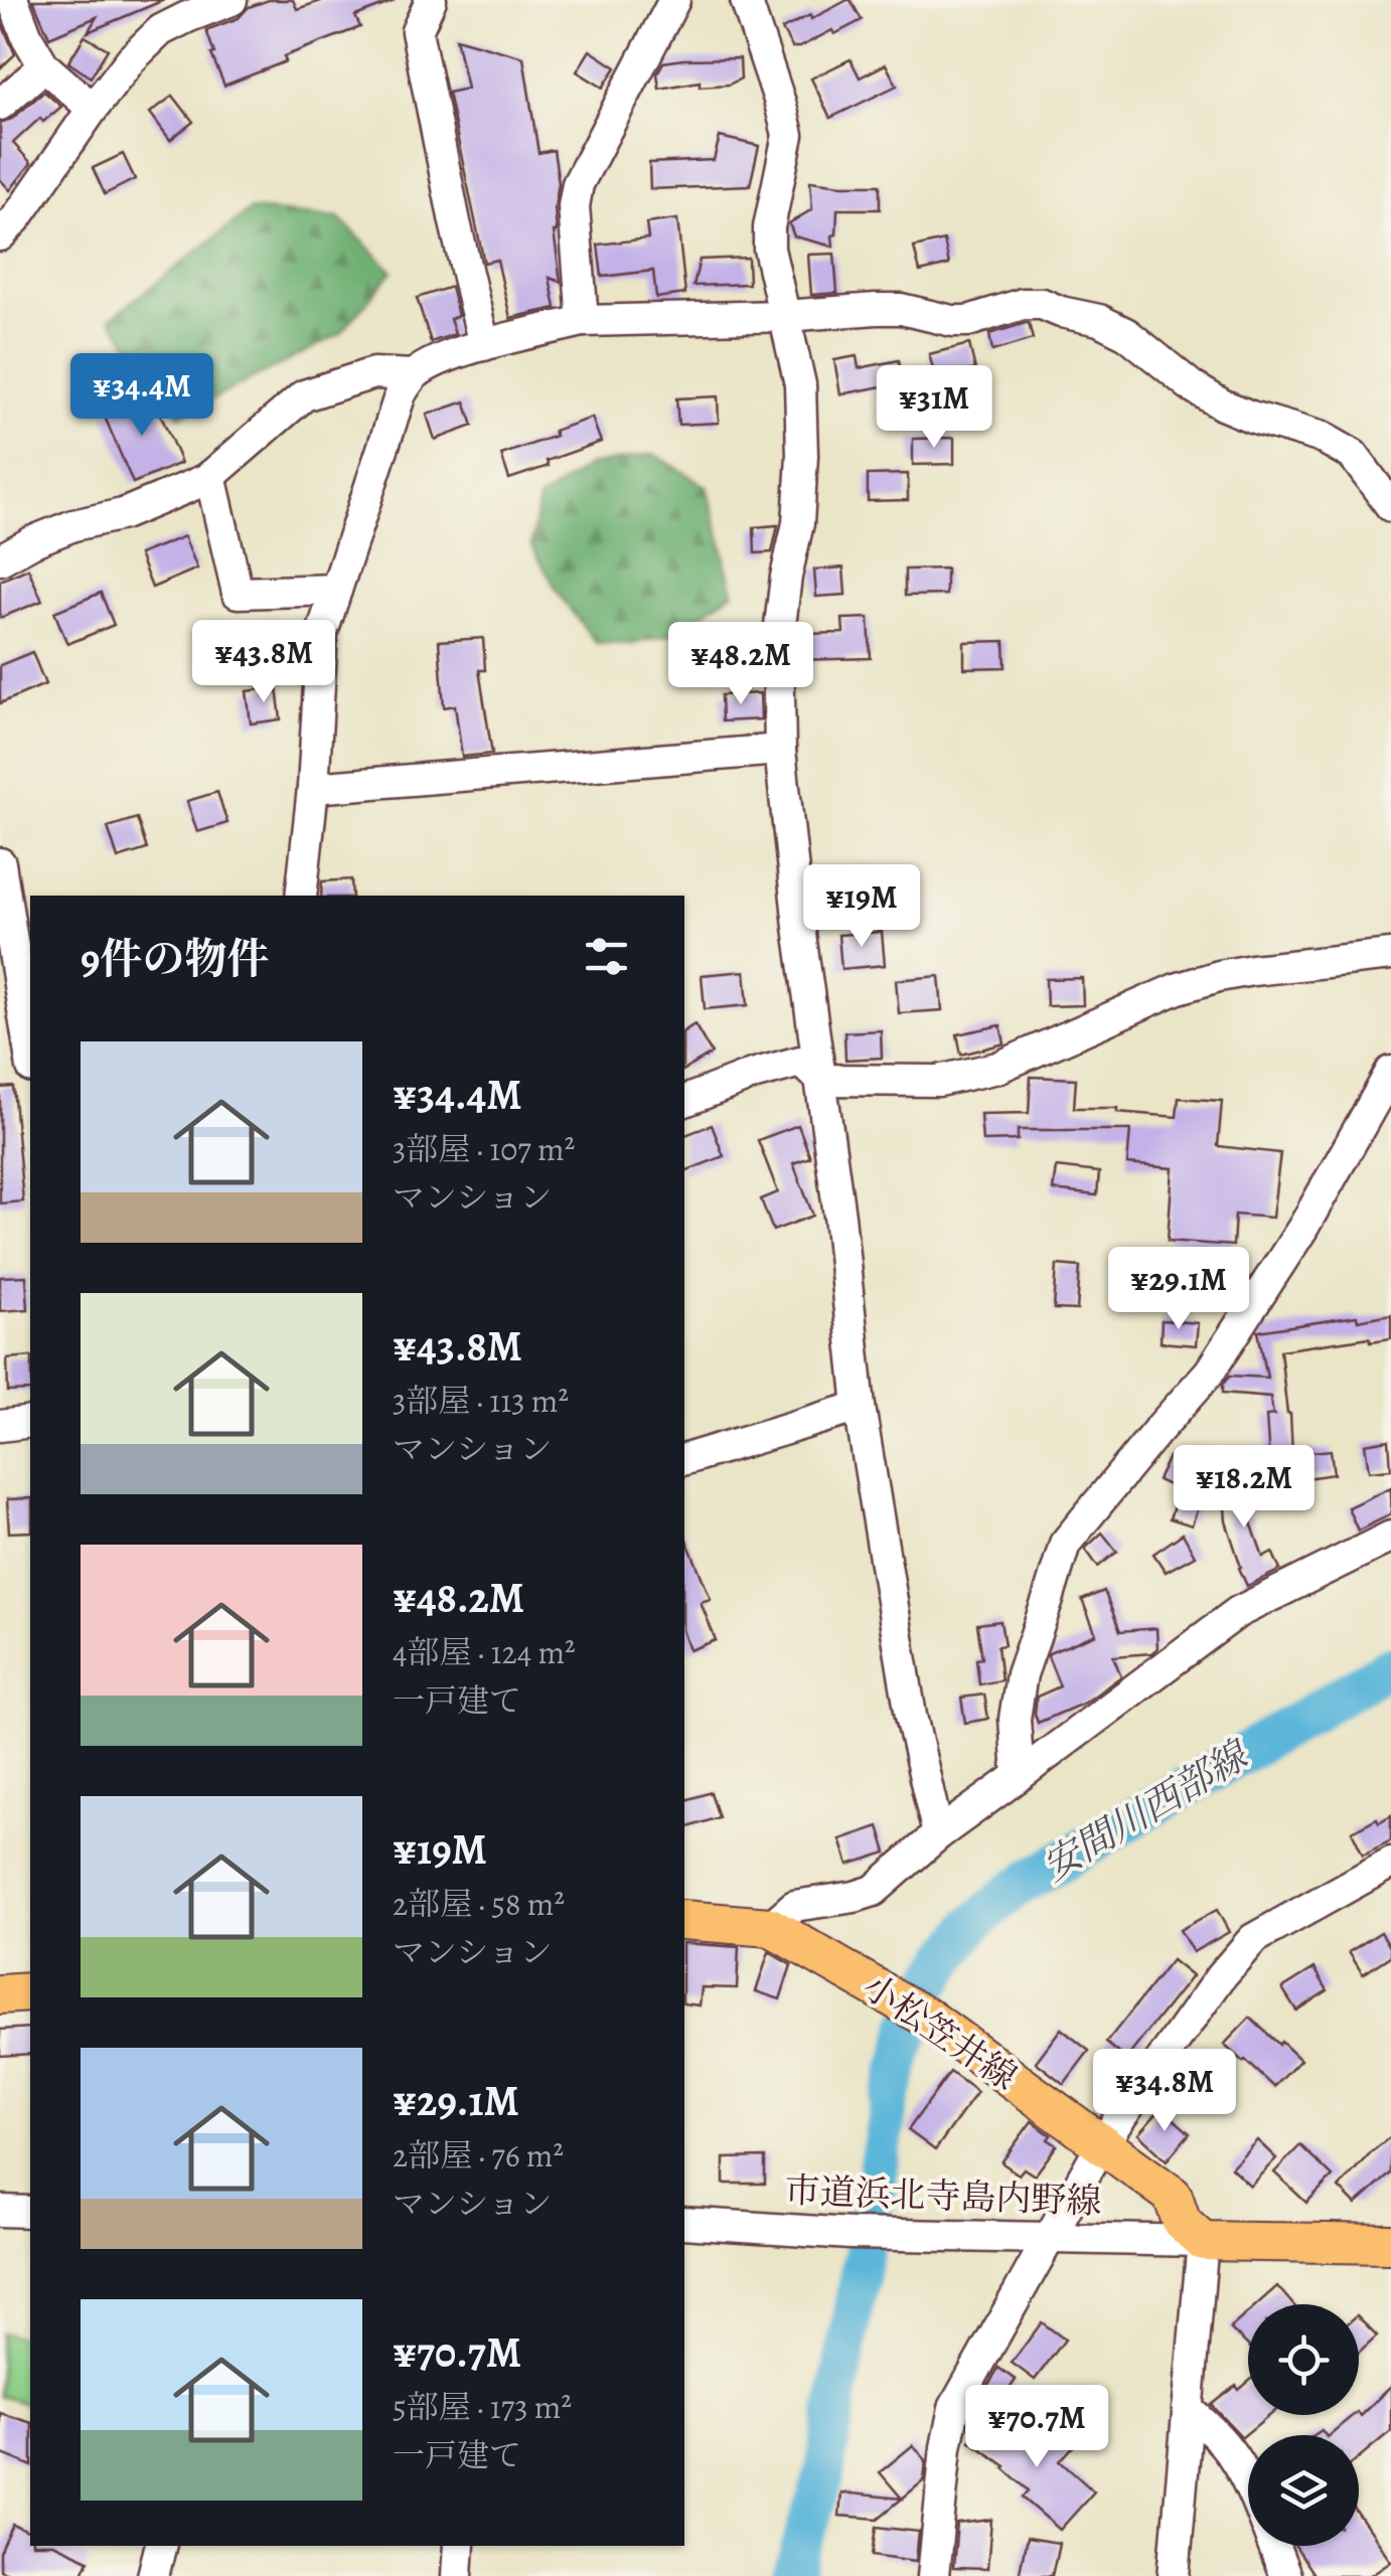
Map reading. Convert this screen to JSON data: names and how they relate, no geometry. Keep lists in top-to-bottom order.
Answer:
{
  "streets": {
    "main road": ["小松笠井線"],
    "street": ["市道浜北寺島内野線"]
  },
  "crossings": [
    ["小松笠井線", "市道浜北寺島内野線"]
  ],
  "water": ["安間川西部線"],
  "page": {
    "price": [
      "¥34.4M",
      "¥31M",
      "¥43.8M",
      "¥48.2M",
      "¥19M",
      "¥29.1M",
      "¥18.2M",
      "¥34.8M",
      "¥70.7M"
    ],
    "heading": "9件の物件",
    "list": [
      {
        "name": "¥34.4M",
        "note": "3部屋 · 107 m² · マンション"
      },
      {
        "name": "¥43.8M",
        "note": "3部屋 · 113 m² · マンション"
      },
      {
        "name": "¥48.2M",
        "note": "4部屋 · 124 m² · 一戸建て"
      },
      {
        "name": "¥19M",
        "note": "2部屋 · 58 m² · マンション"
      },
      {
        "name": "¥29.1M",
        "note": "2部屋 · 76 m² · マンション"
      },
      {
        "name": "¥70.7M",
        "note": "5部屋 · 173 m² · 一戸建て"
      }
    ]
  }
}
